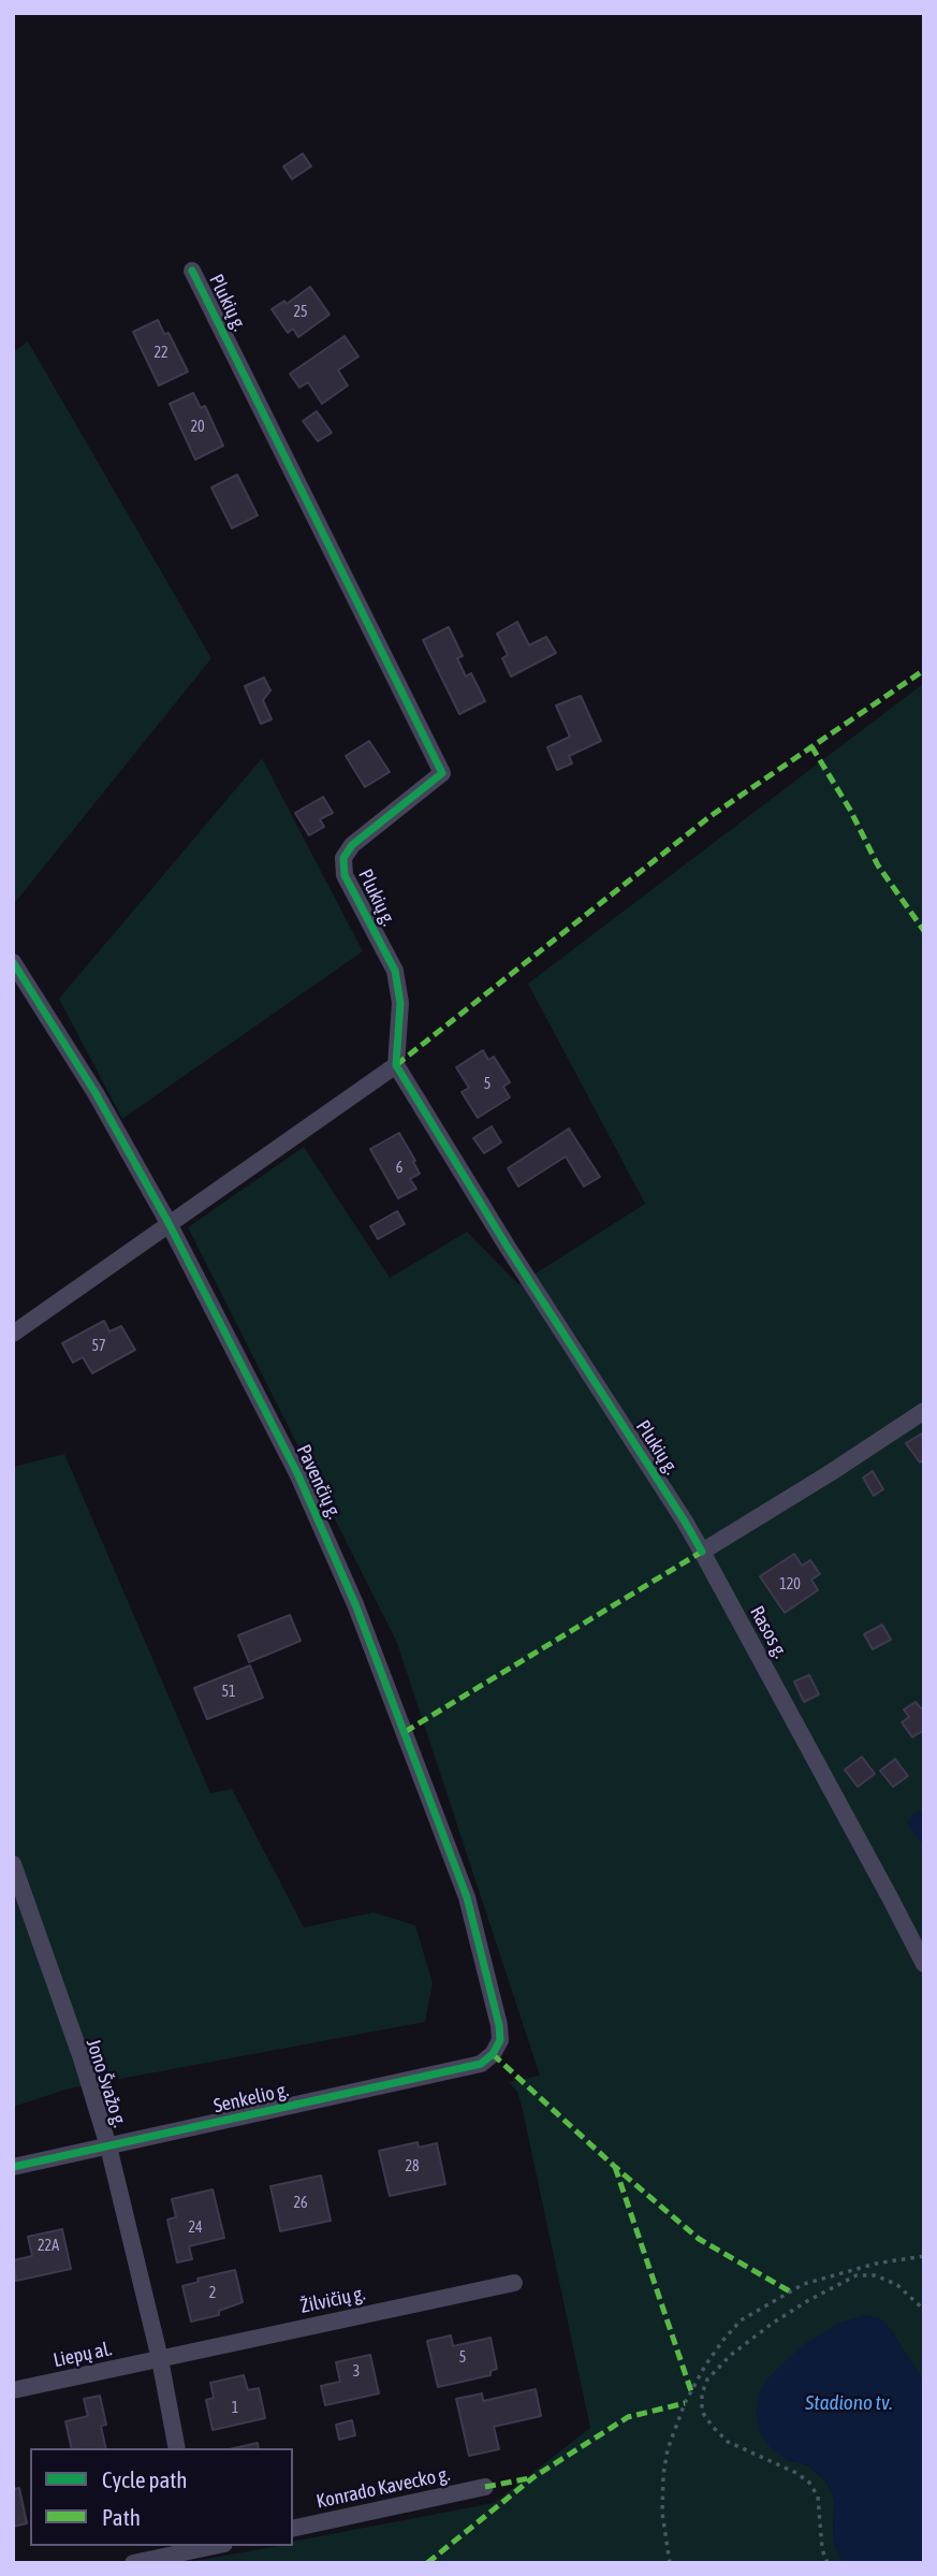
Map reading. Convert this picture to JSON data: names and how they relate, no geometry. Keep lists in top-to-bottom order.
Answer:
{
  "streets": {
    "street": [
      "Plukių g.",
      "Pavenčių g.",
      "Rasos g.",
      "Jono Švažo g.",
      "Senkelio g.",
      "Žilvičių g.",
      "Liepų al.",
      "Konrado Kavecko g."
    ]
  },
  "crossings": [
    ["Plukių g.", "Rasos g."],
    ["Pavenčių g.", "Senkelio g."],
    ["Jono Švažo g.", "Senkelio g."],
    ["Jono Švažo g.", "Žilvičių g."],
    ["Jono Švažo g.", "Liepų al."],
    ["Žilvičių g.", "Liepų al."]
  ],
  "water": ["Stadiono tv."],
  "house_numbers": [
    "25",
    "22",
    "20",
    "5",
    "6",
    "57",
    "120",
    "51",
    "28",
    "26",
    "24",
    "22A",
    "2",
    "5",
    "3",
    "1"
  ],
  "legend": ["Cycle path", "Path"]
}
